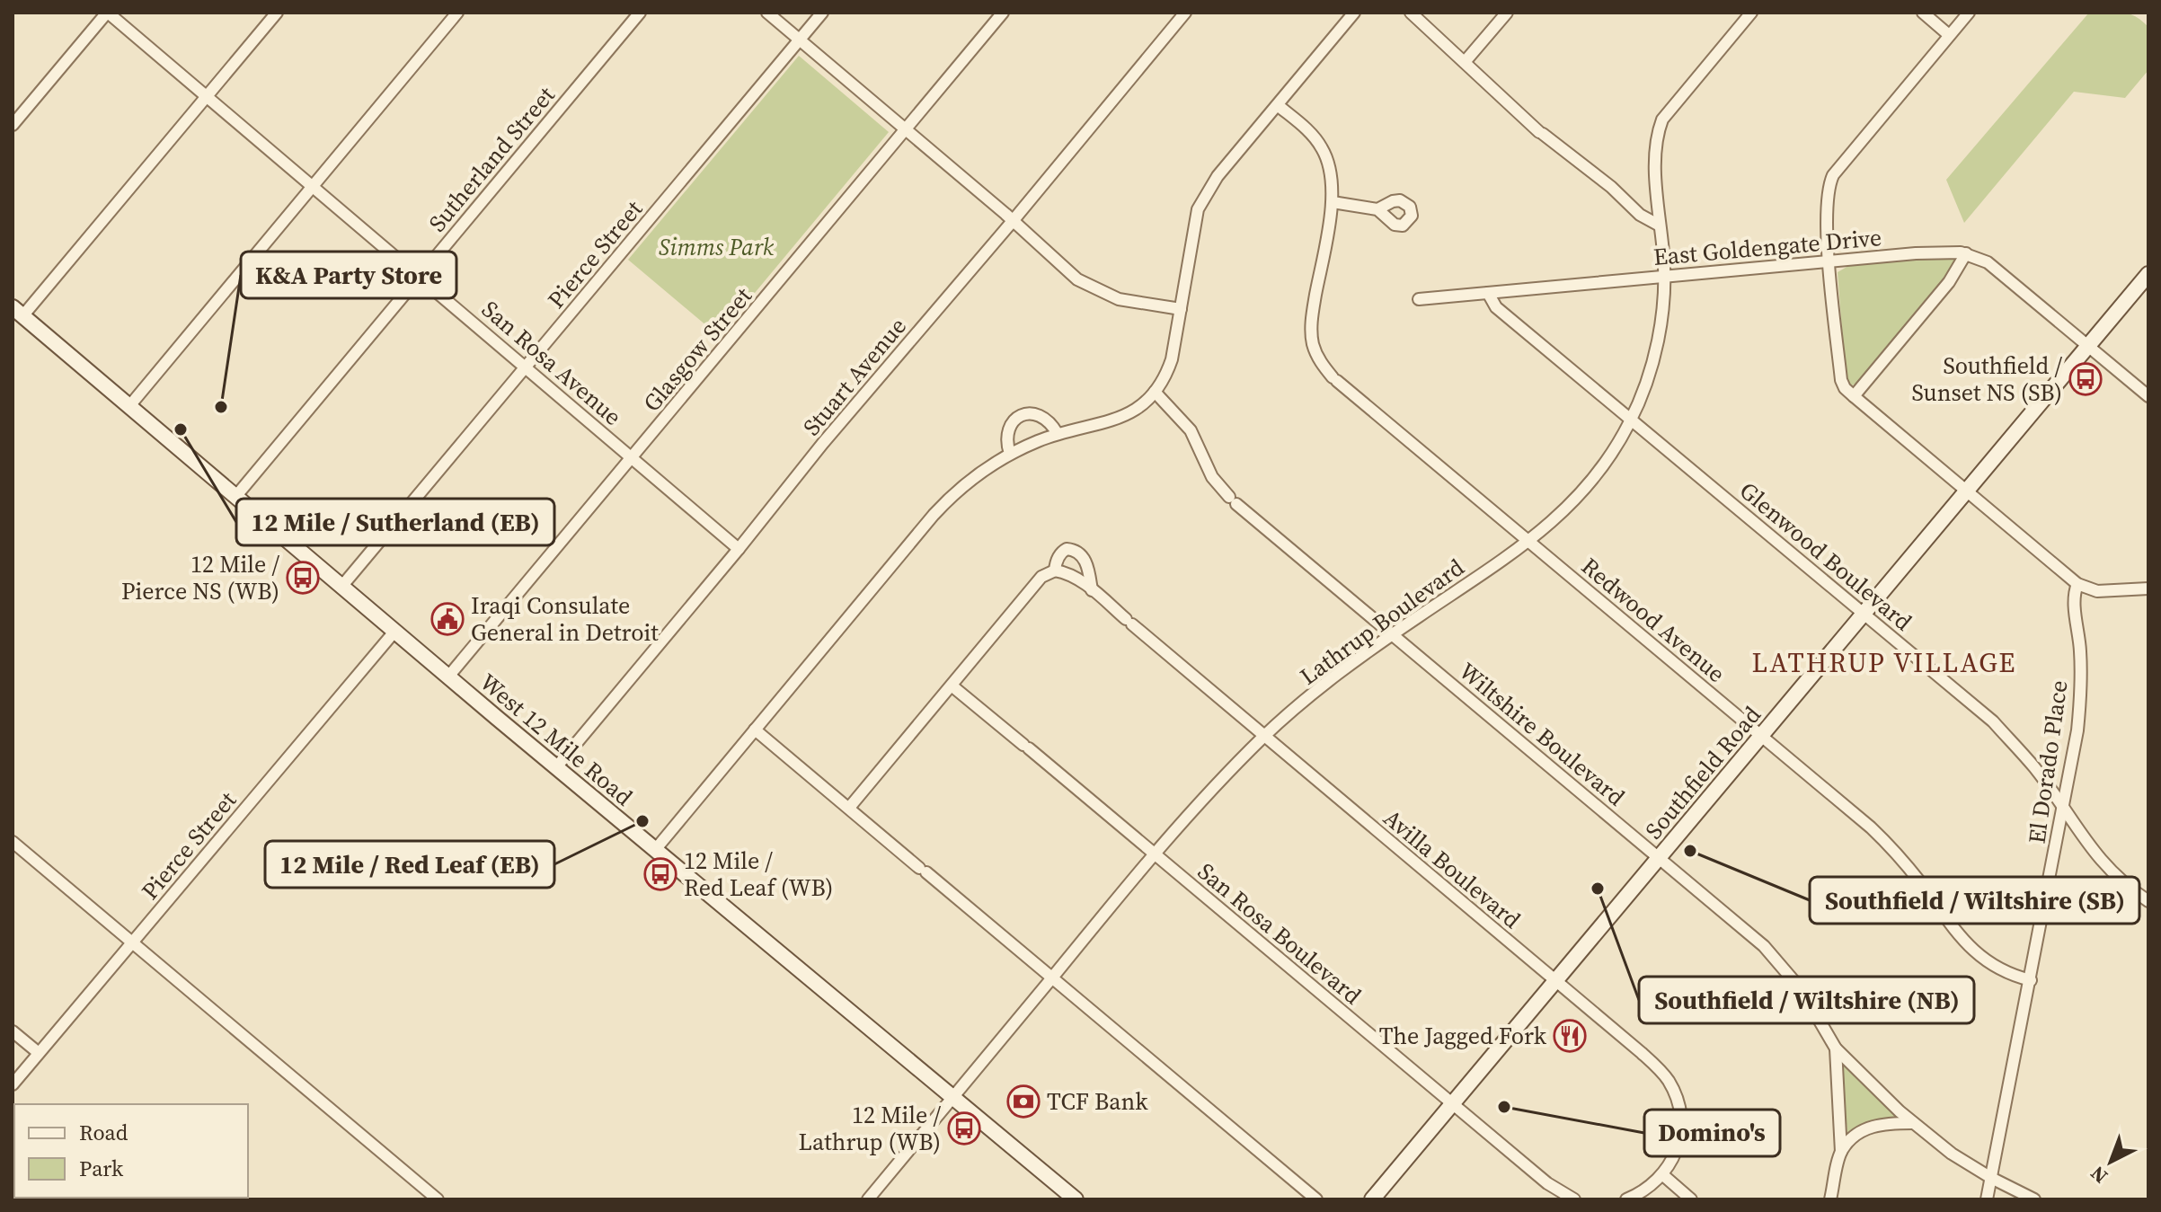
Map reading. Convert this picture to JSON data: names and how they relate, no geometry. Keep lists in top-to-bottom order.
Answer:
{
  "streets": {
    "main road": ["West 12 Mile Road", "Southfield Road"],
    "street": [
      "Sutherland Street",
      "East Goldengate Drive",
      "Pierce Street",
      "Glasgow Street",
      "San Rosa Avenue",
      "Stuart Avenue",
      "Glenwood Boulevard",
      "Redwood Avenue",
      "Lathrup Boulevard",
      "Wiltshire Boulevard",
      "El Dorado Place",
      "Avilla Boulevard",
      "San Rosa Boulevard"
    ]
  },
  "crossings": [
    ["Sutherland Street", "San Rosa Avenue"],
    ["Sutherland Street", "West 12 Mile Road"],
    ["East Goldengate Drive", "Glenwood Boulevard"],
    ["East Goldengate Drive", "Lathrup Boulevard"],
    ["East Goldengate Drive", "Southfield Road"],
    ["Pierce Street", "San Rosa Avenue"],
    ["Pierce Street", "West 12 Mile Road"],
    ["Glasgow Street", "San Rosa Avenue"],
    ["Glasgow Street", "West 12 Mile Road"],
    ["San Rosa Avenue", "Stuart Avenue"],
    ["Stuart Avenue", "West 12 Mile Road"],
    ["Glenwood Boulevard", "Lathrup Boulevard"],
    ["Glenwood Boulevard", "El Dorado Place"],
    ["Glenwood Boulevard", "Southfield Road"],
    ["Redwood Avenue", "Lathrup Boulevard"],
    ["Redwood Avenue", "El Dorado Place"],
    ["Redwood Avenue", "Southfield Road"],
    ["Lathrup Boulevard", "Wiltshire Boulevard"],
    ["Lathrup Boulevard", "West 12 Mile Road"],
    ["Lathrup Boulevard", "Avilla Boulevard"],
    ["Lathrup Boulevard", "San Rosa Boulevard"],
    ["Wiltshire Boulevard", "El Dorado Place"],
    ["Wiltshire Boulevard", "Southfield Road"],
    ["Southfield Road", "Avilla Boulevard"],
    ["Southfield Road", "San Rosa Boulevard"]
  ],
  "districts": ["LATHRUP VILLAGE"],
  "parks": ["Simms Park"],
  "places": {
    "bus stop": [
      "Southfield / Sunset NS (SB)",
      "12 Mile / Pierce NS (WB)",
      "12 Mile / Red Leaf (WB)",
      "12 Mile / Lathrup (WB)"
    ],
    "other": [
      "K&A Party Store",
      "12 Mile / Sutherland (EB)",
      "12 Mile / Red Leaf (EB)",
      "Southfield / Wiltshire (SB)",
      "Southfield / Wiltshire (NB)",
      "Domino's"
    ],
    "public building": ["Iraqi Consulate General in Detroit"],
    "restaurant": ["The Jagged Fork"],
    "bank": ["TCF Bank"]
  },
  "legend": ["Road", "Park"],
  "north": "bottom left"
}
